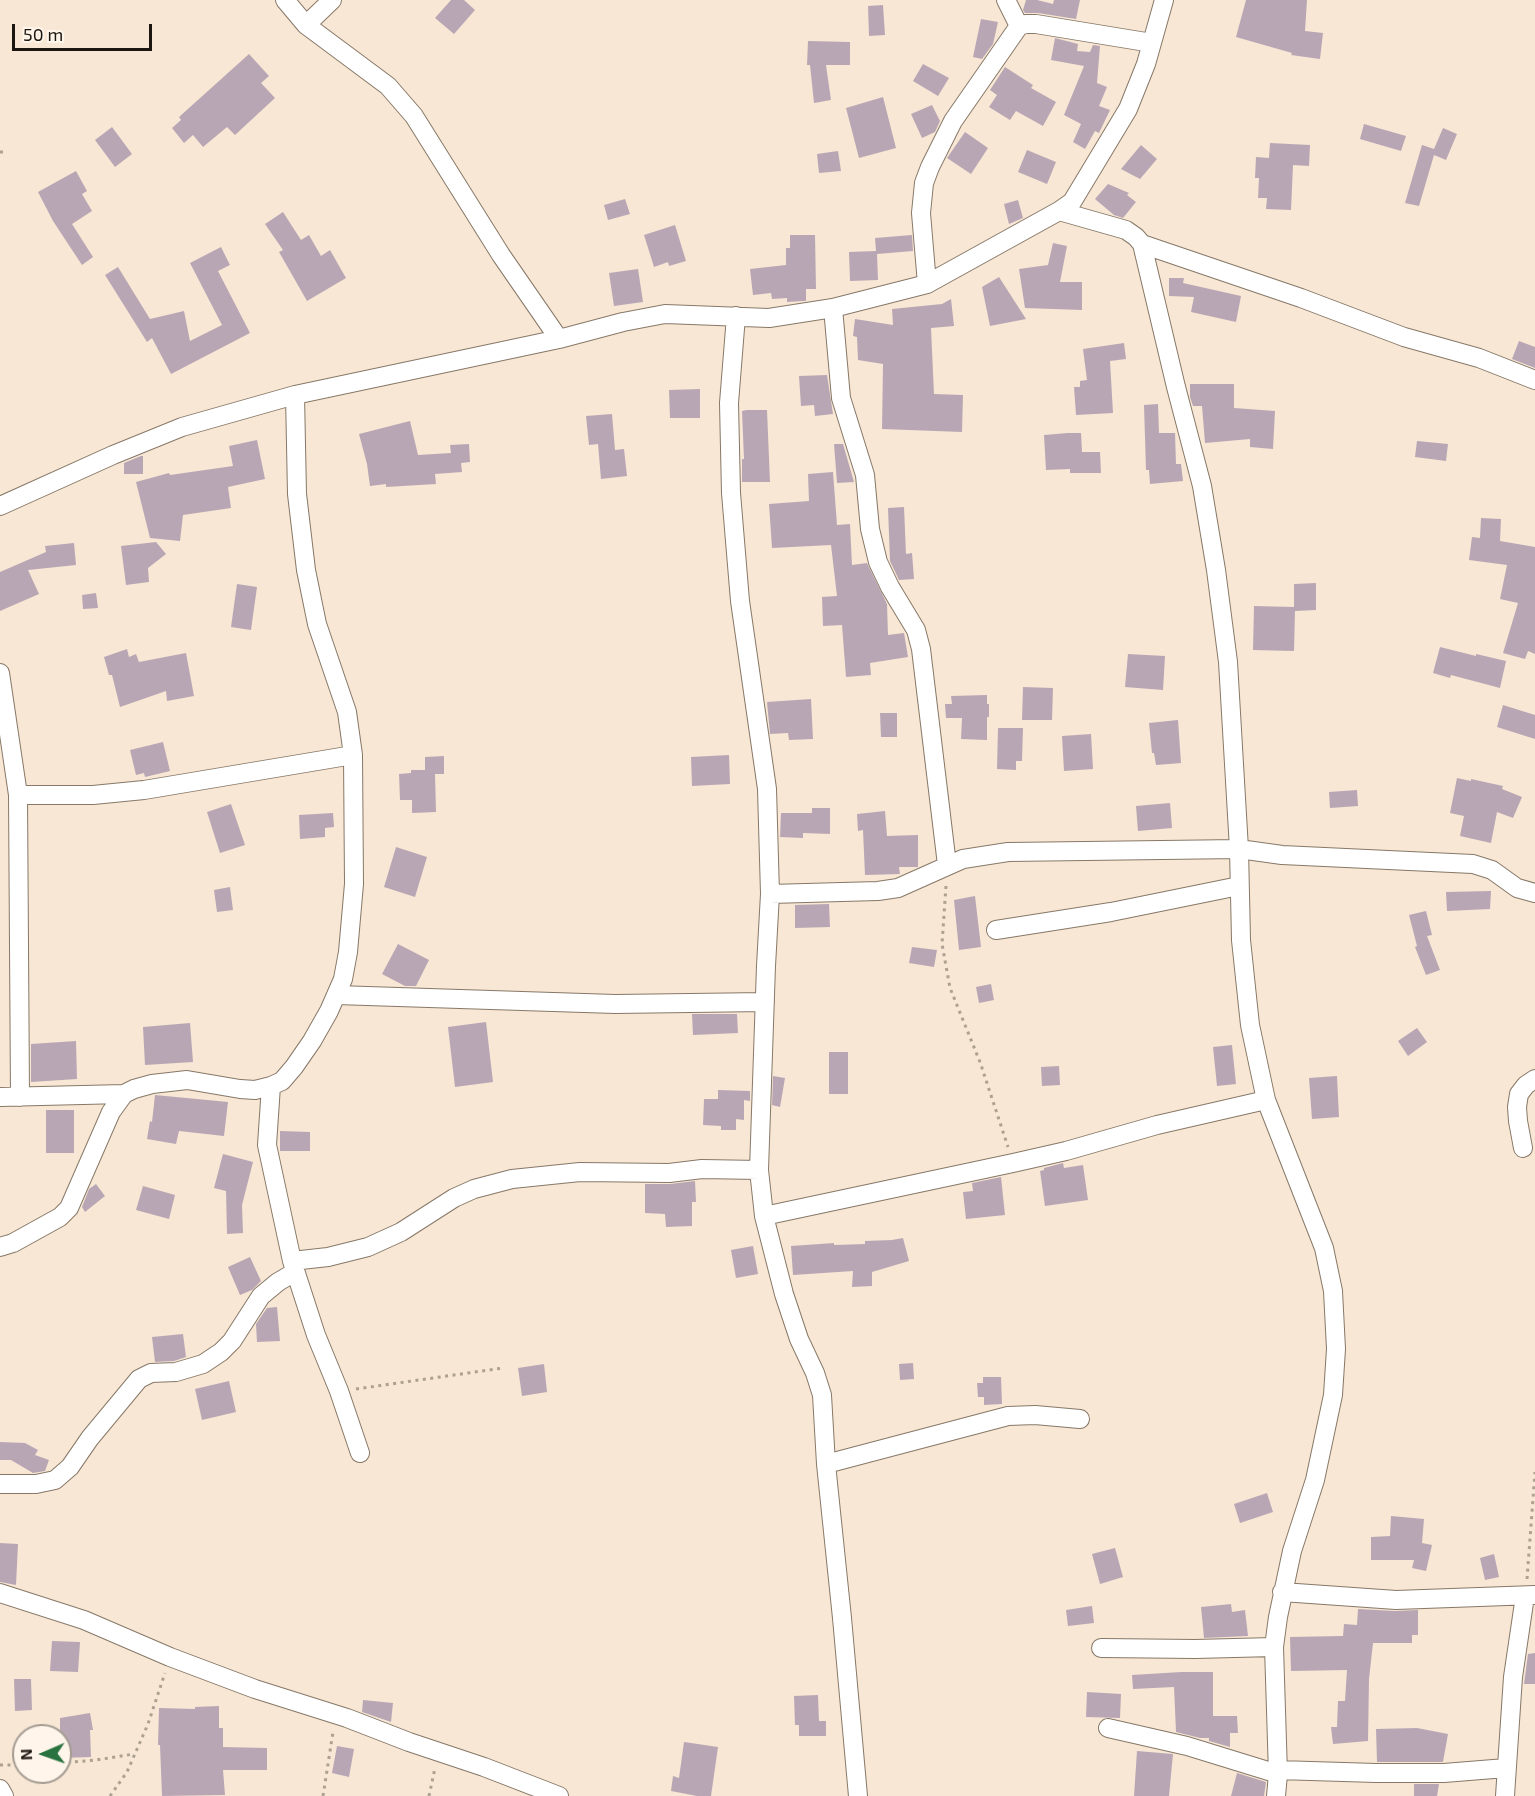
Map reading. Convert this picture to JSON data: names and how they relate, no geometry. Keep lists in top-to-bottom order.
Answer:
{
  "scale_bar": "50 m",
  "north": "left"
}
